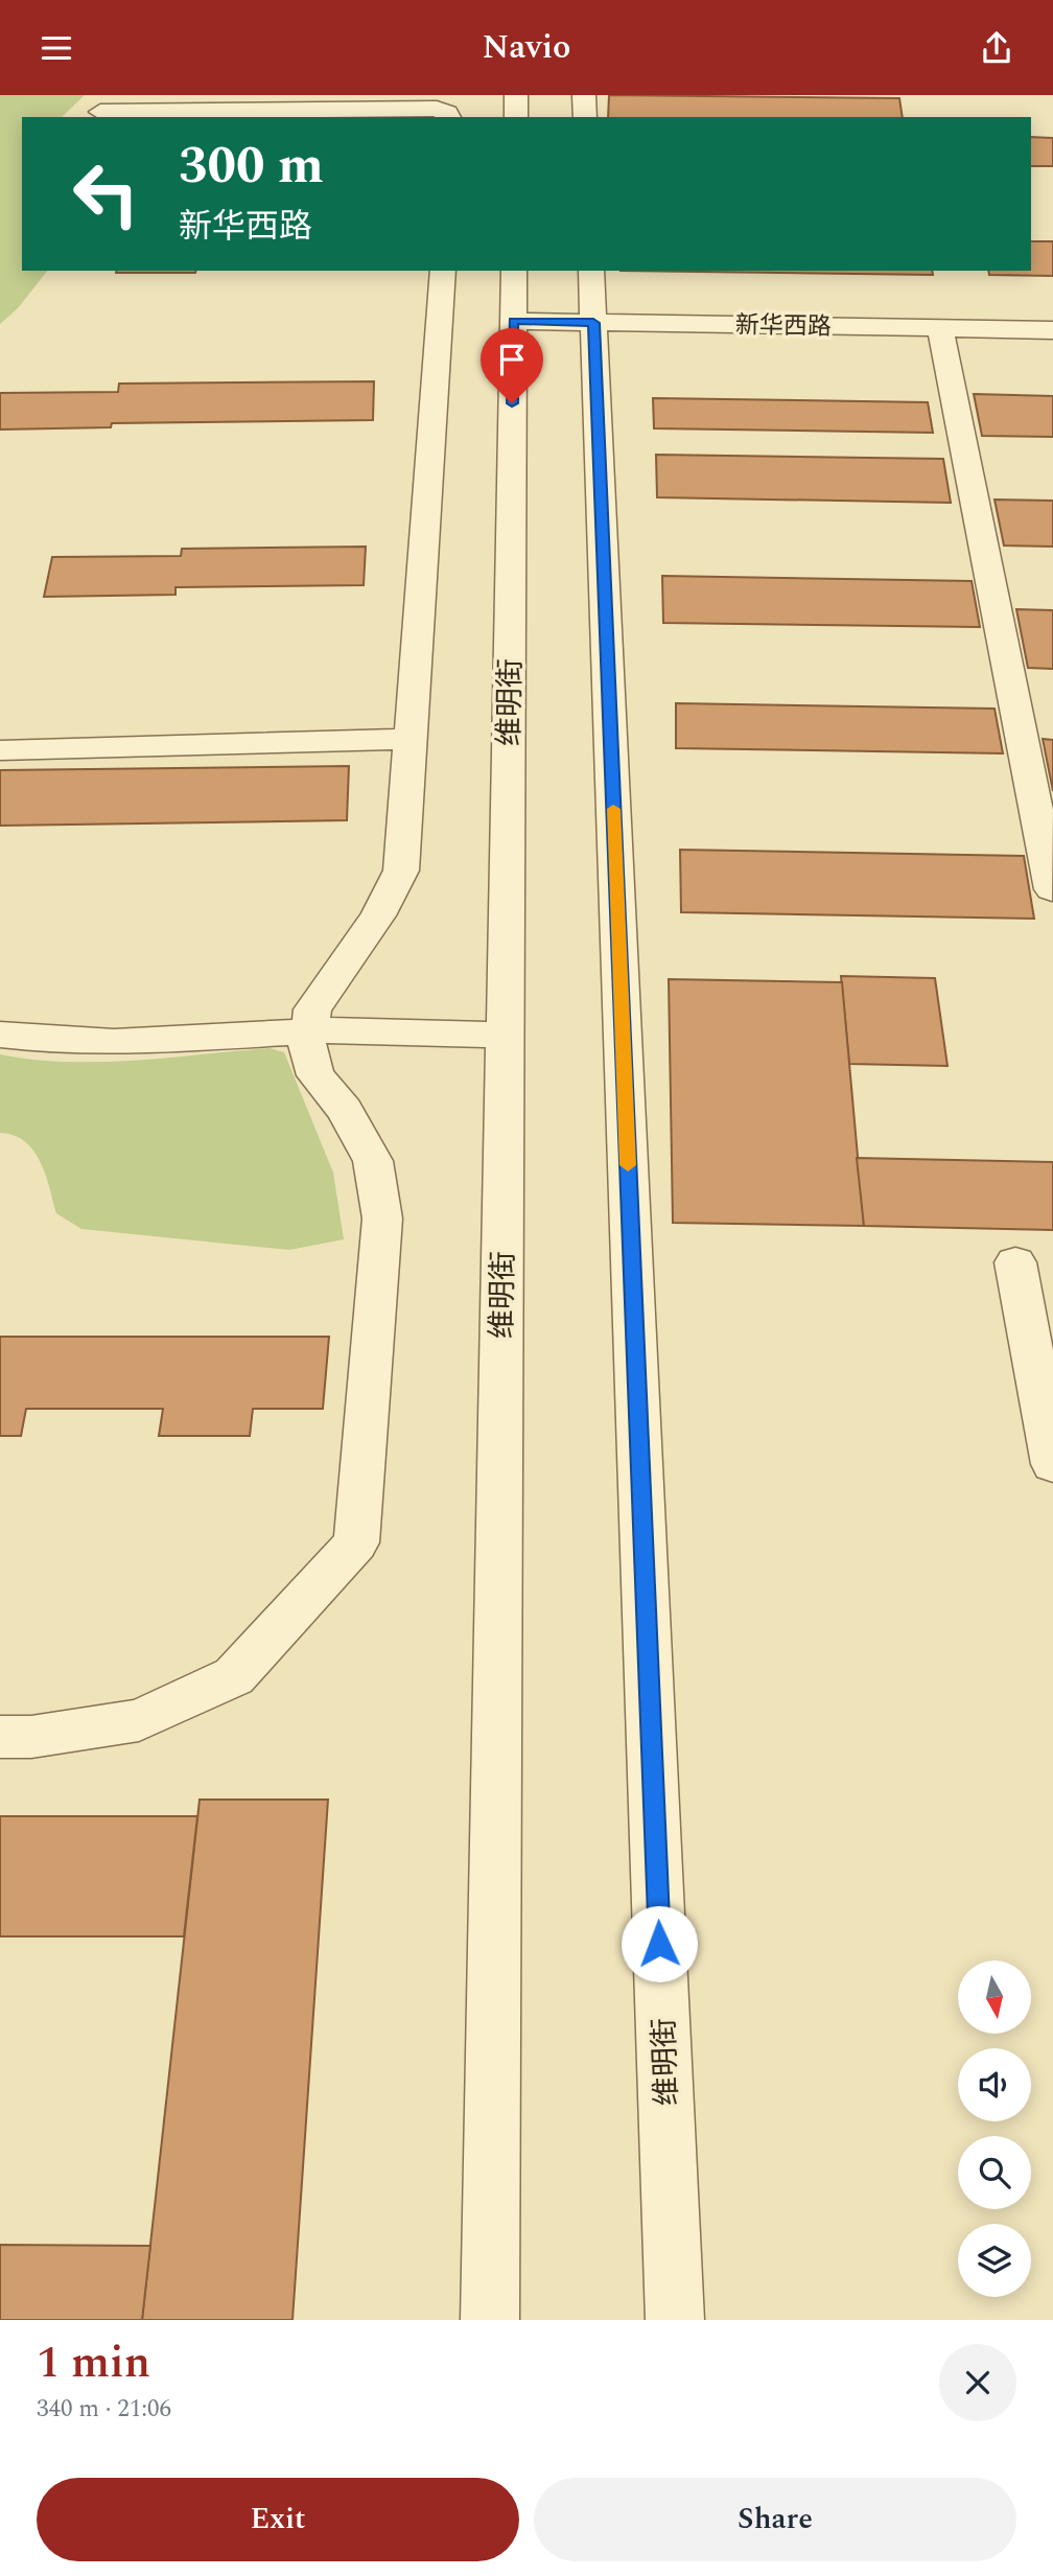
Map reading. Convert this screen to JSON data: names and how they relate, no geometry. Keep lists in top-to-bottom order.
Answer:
{
  "streets": {
    "street": ["新华西路", "维明街"]
  },
  "crossings": [
    ["新华西路", "维明街"]
  ],
  "north": "bottom",
  "page": {
    "header": "Navio",
    "turn": ["300 m", "新华西路"],
    "heading": ["1 min", "340 m · 21:06"],
    "buttons": ["Exit", "Share"]
  }
}
